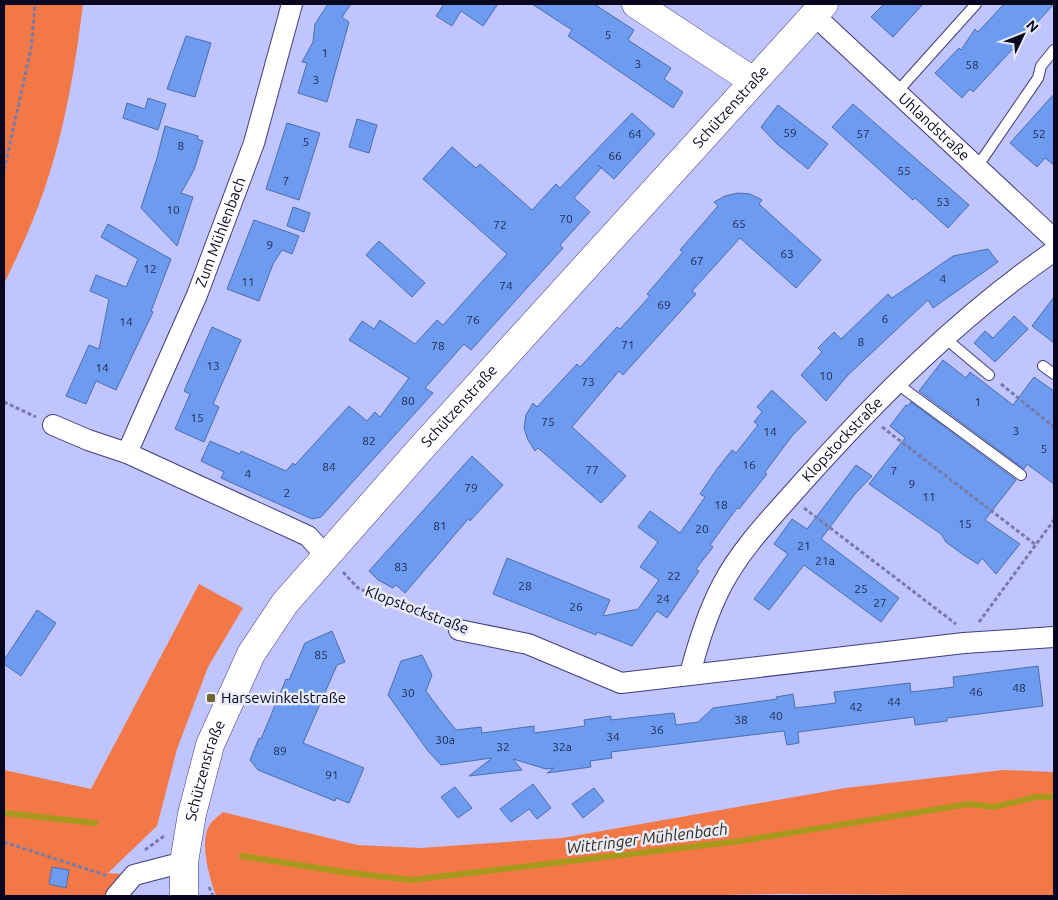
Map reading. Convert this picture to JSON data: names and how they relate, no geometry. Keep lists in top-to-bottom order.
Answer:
{
  "streets": {
    "main road": ["Schützenstraße"],
    "street": ["Uhlandstraße", "Zum Mühlenbach", "Klopstockstraße"]
  },
  "crossings": [
    ["Schützenstraße", "Uhlandstraße"],
    ["Schützenstraße", "Klopstockstraße"]
  ],
  "water": ["Wittringer Mühlenbach"],
  "places": {
    "transit": ["Harsewinkelstraße"]
  },
  "house_numbers": [
    "5",
    "1",
    "3",
    "58",
    "3",
    "59",
    "64",
    "57",
    "52",
    "5",
    "8",
    "66",
    "55",
    "7",
    "53",
    "10",
    "70",
    "65",
    "72",
    "9",
    "63",
    "67",
    "12",
    "4",
    "11",
    "74",
    "69",
    "6",
    "76",
    "14",
    "8",
    "71",
    "78",
    "13",
    "14",
    "10",
    "73",
    "80",
    "1",
    "15",
    "75",
    "3",
    "14",
    "82",
    "5",
    "16",
    "84",
    "77",
    "7",
    "4",
    "9",
    "79",
    "2",
    "11",
    "18",
    "15",
    "81",
    "20",
    "21",
    "21a",
    "83",
    "22",
    "28",
    "25",
    "24",
    "27",
    "26",
    "85",
    "48",
    "46",
    "30",
    "44",
    "42",
    "40",
    "38",
    "36",
    "34",
    "30a",
    "32",
    "32a",
    "89",
    "91"
  ],
  "north": "top right"
}
